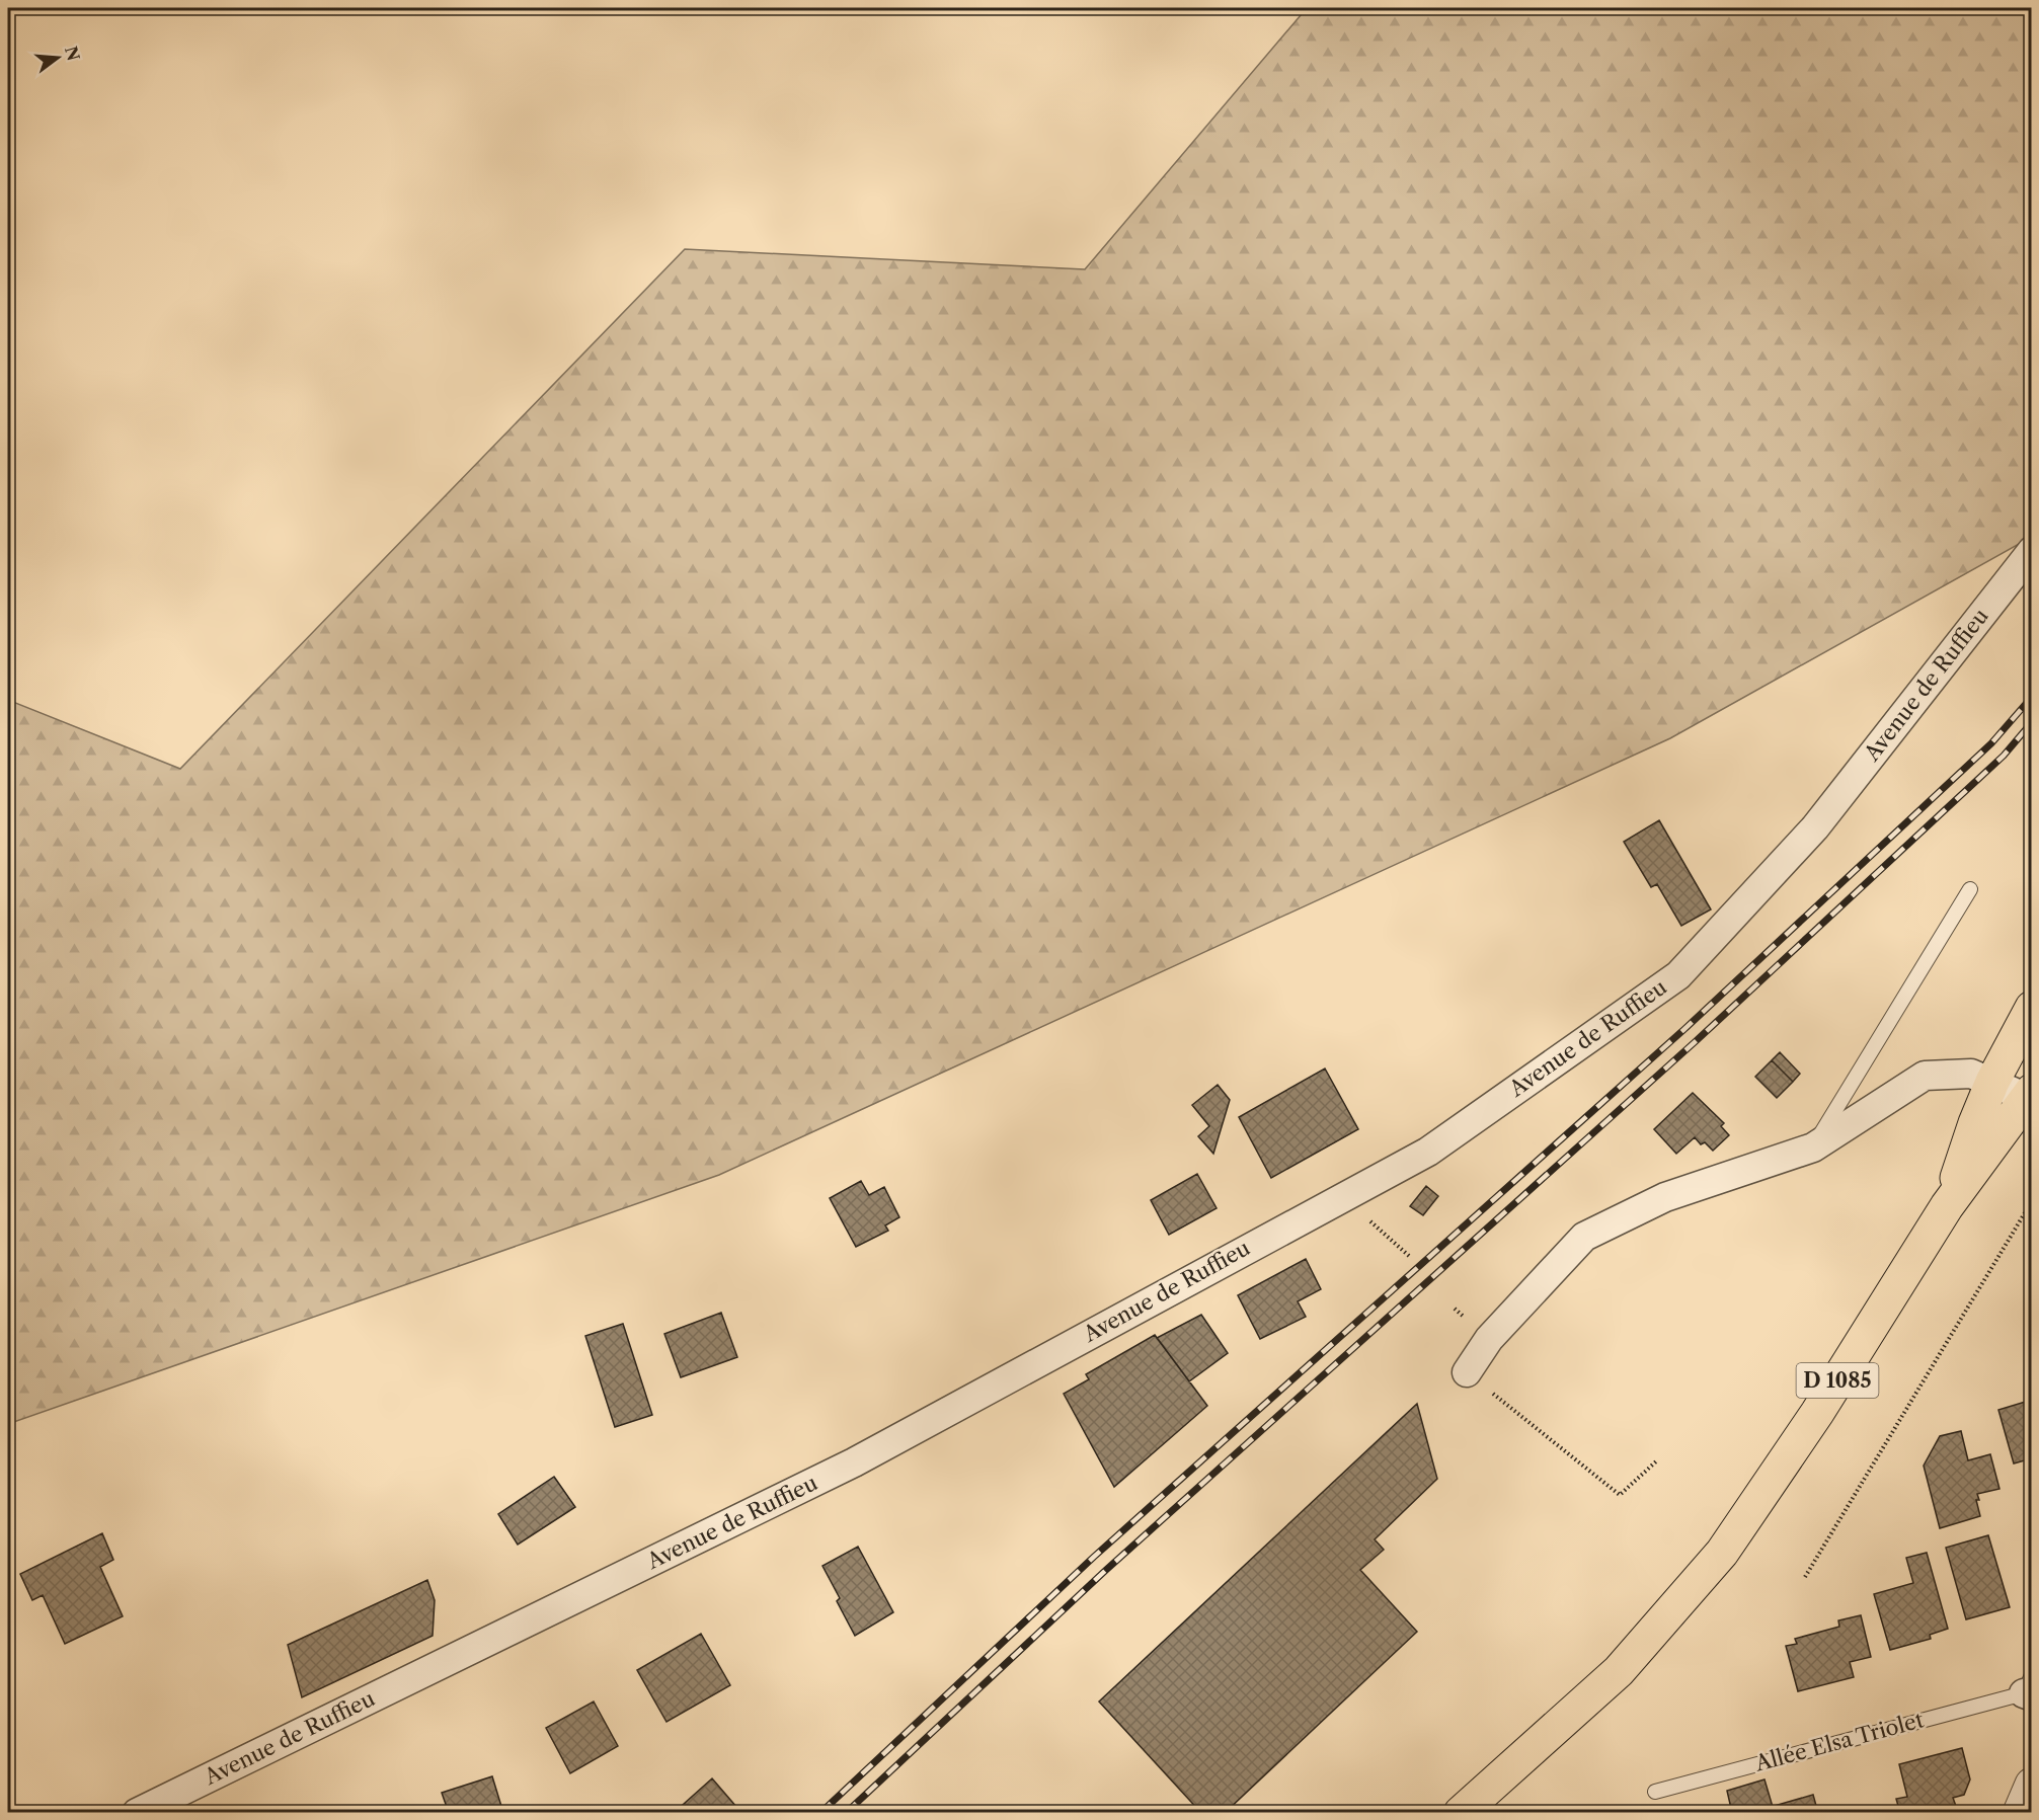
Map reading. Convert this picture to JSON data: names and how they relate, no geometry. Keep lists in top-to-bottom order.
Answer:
{
  "streets": {
    "main road": ["D 1085"],
    "street": ["Avenue de Ruffieu"],
    "lane": ["Allée Elsa Triolet"]
  },
  "north": "right"
}
